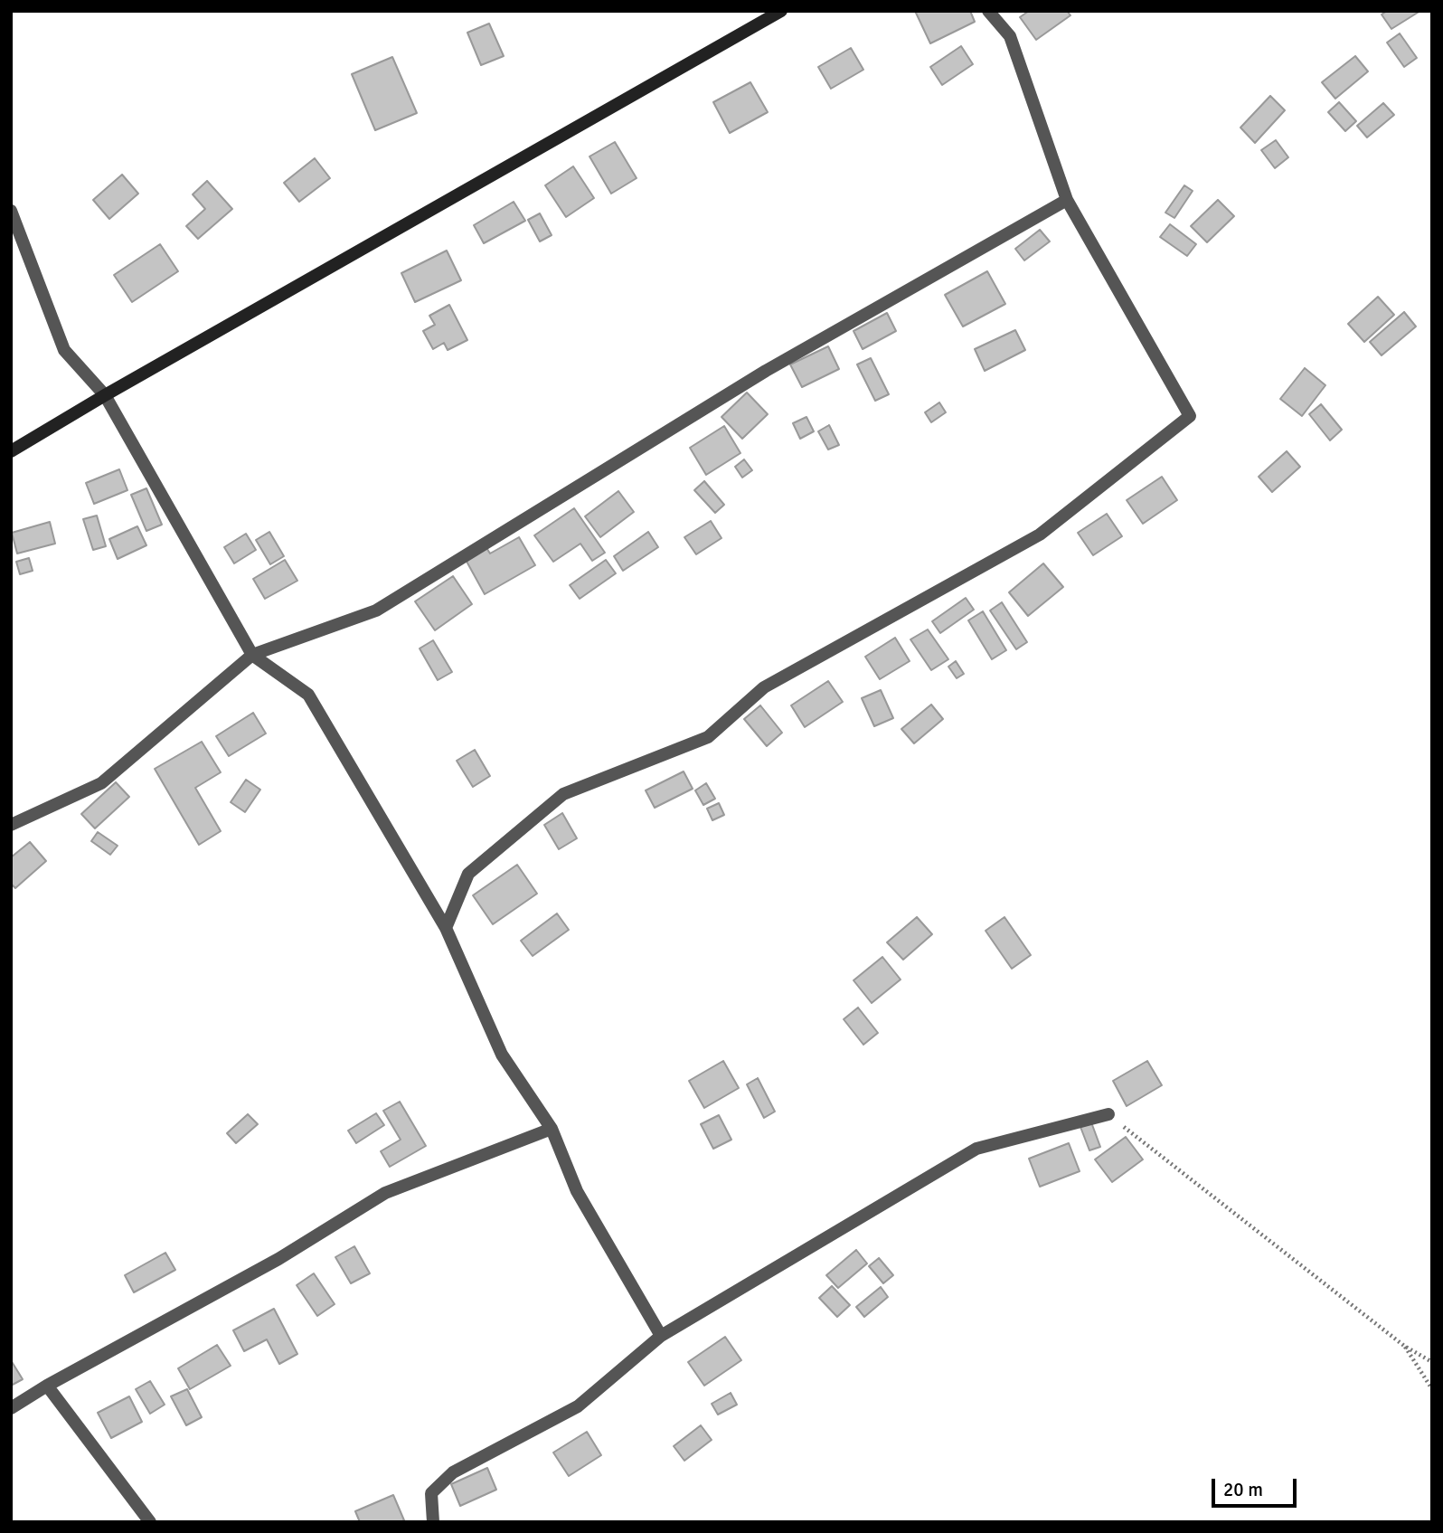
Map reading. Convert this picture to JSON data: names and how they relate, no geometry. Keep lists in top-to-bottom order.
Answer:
{
  "scale_bar": "20 m"
}
